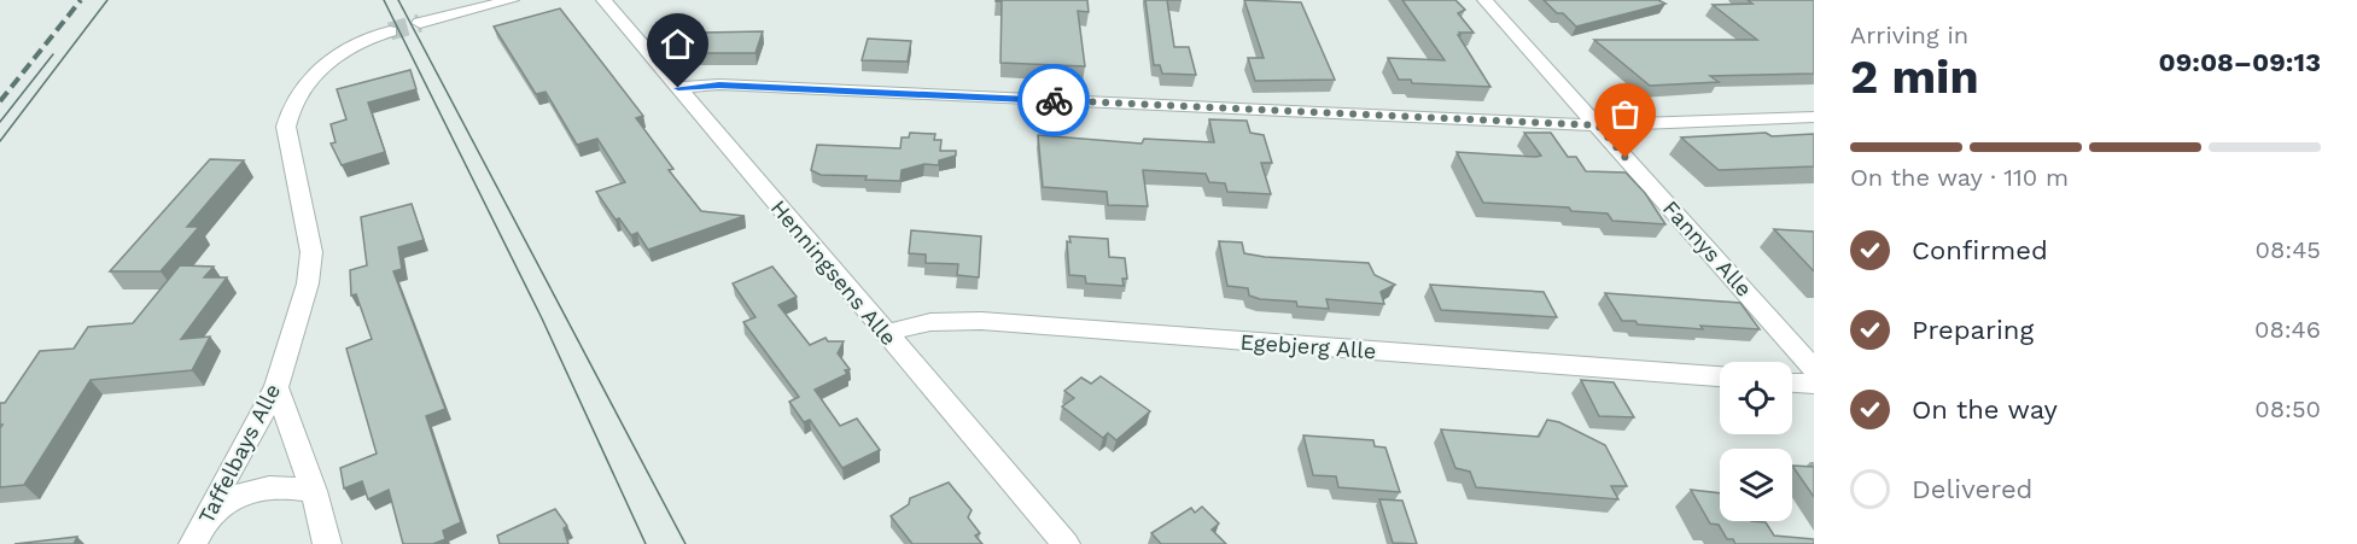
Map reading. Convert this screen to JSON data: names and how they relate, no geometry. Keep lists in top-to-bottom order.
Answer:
{
  "streets": {
    "street": [
      "Fannys Alle",
      "Henningsens Alle",
      "Egebjerg Alle",
      "Taffelbays Alle"
    ]
  },
  "crossings": [
    ["Henningsens Alle", "Egebjerg Alle"]
  ],
  "page": {
    "heading": ["2 min", "Arriving in", "09:08–09:13"],
    "bar": "On the way · 110 m",
    "list": [
      ["Confirmed", "08:45"],
      ["Preparing", "08:46"],
      ["On the way", "08:50"],
      "Delivered"
    ]
  }
}
